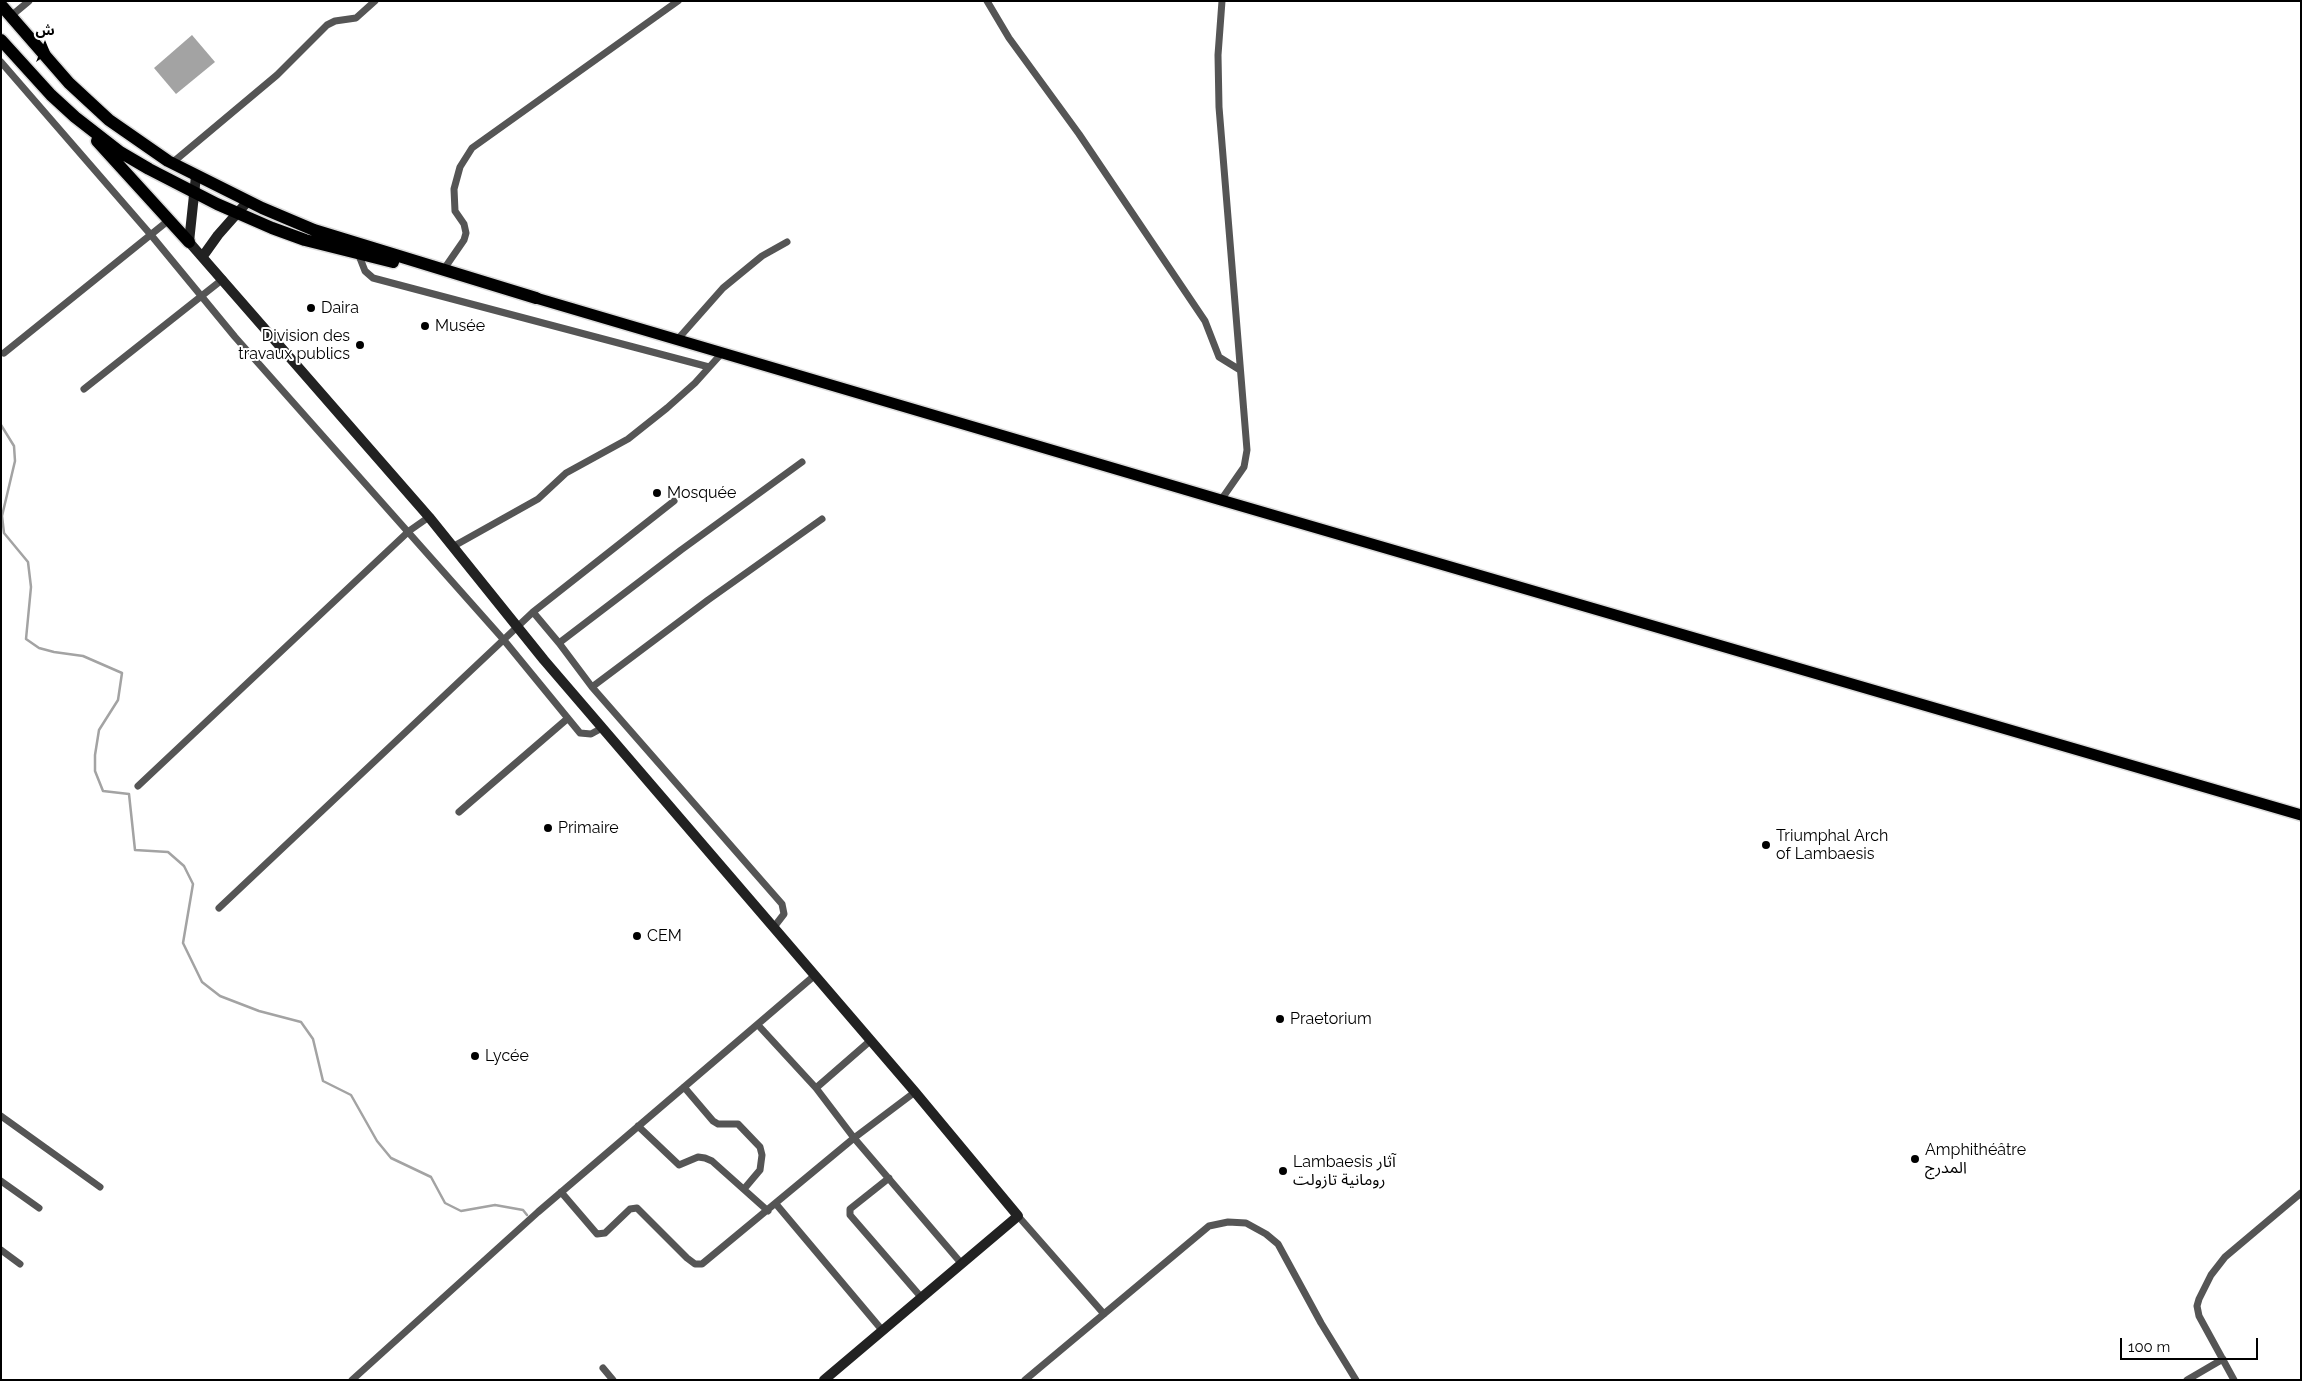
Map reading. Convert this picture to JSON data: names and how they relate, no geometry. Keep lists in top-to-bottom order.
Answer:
{
  "places": [
    "Daira",
    "Musée",
    "Division des travaux publics",
    "Mosquée",
    "Primaire",
    "Triumphal Arch of Lambaesis",
    "CEM",
    "Praetorium",
    "Lycée",
    "Amphithéâtre المدرج",
    "Lambaesis آثار رومانية تازولت"
  ],
  "scale_bar": "100 m",
  "north": "top"
}
